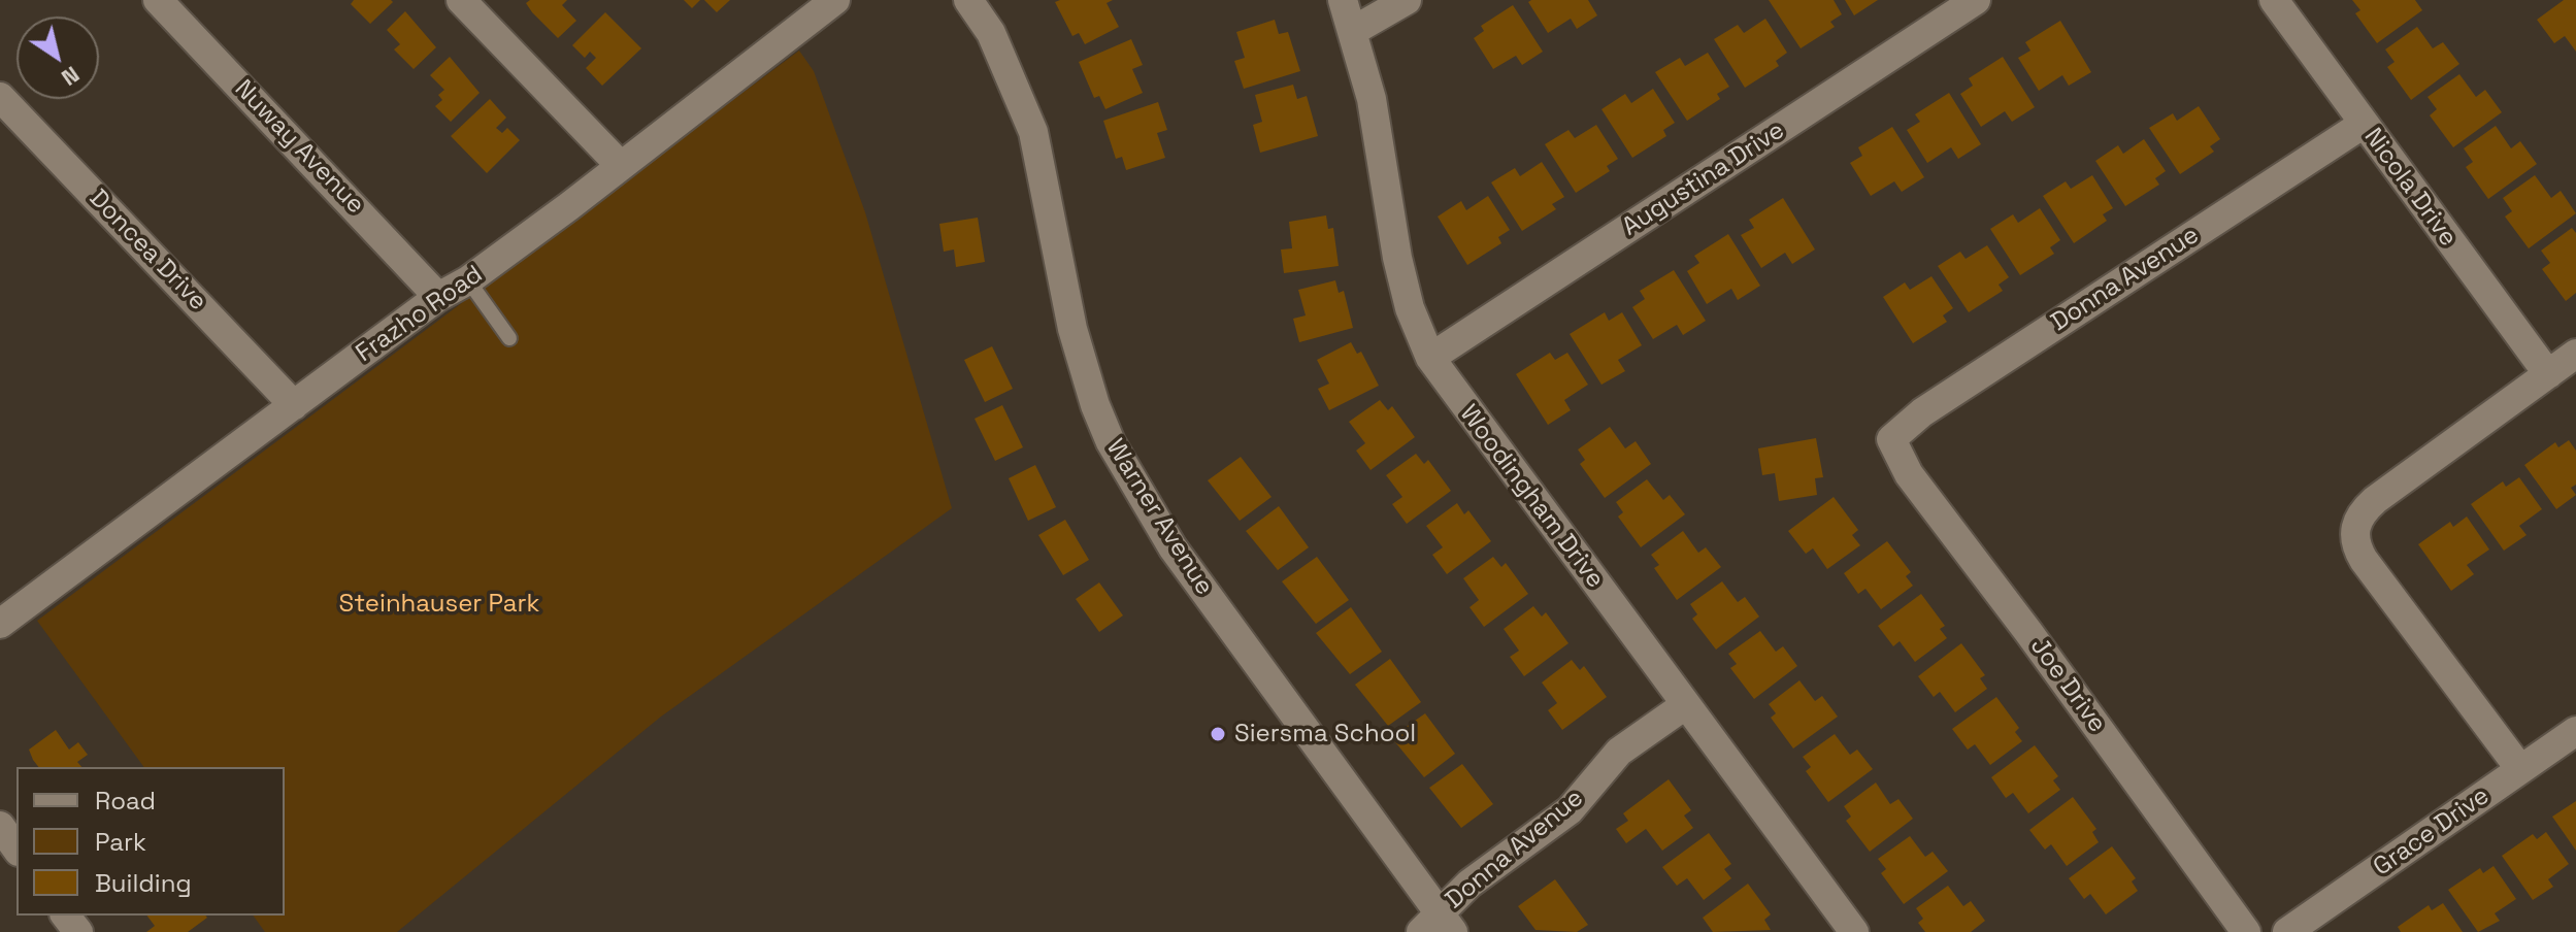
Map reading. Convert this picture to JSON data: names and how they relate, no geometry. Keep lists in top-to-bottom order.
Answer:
{
  "streets": {
    "street": [
      "Nuway Avenue",
      "Augustina Drive",
      "Nicola Drive",
      "Doncea Drive",
      "Donna Avenue",
      "Frazho Road",
      "Woodingham Drive",
      "Warner Avenue",
      "Joe Drive",
      "Grace Drive"
    ]
  },
  "crossings": [
    ["Nuway Avenue", "Frazho Road"],
    ["Augustina Drive", "Woodingham Drive"],
    ["Nicola Drive", "Donna Avenue"],
    ["Doncea Drive", "Frazho Road"],
    ["Donna Avenue", "Woodingham Drive"],
    ["Donna Avenue", "Warner Avenue"],
    ["Donna Avenue", "Joe Drive"]
  ],
  "parks": ["Steinhauser Park"],
  "places": ["Siersma School"],
  "legend": ["Road", "Park", "Building"],
  "north": "bottom right"
}
